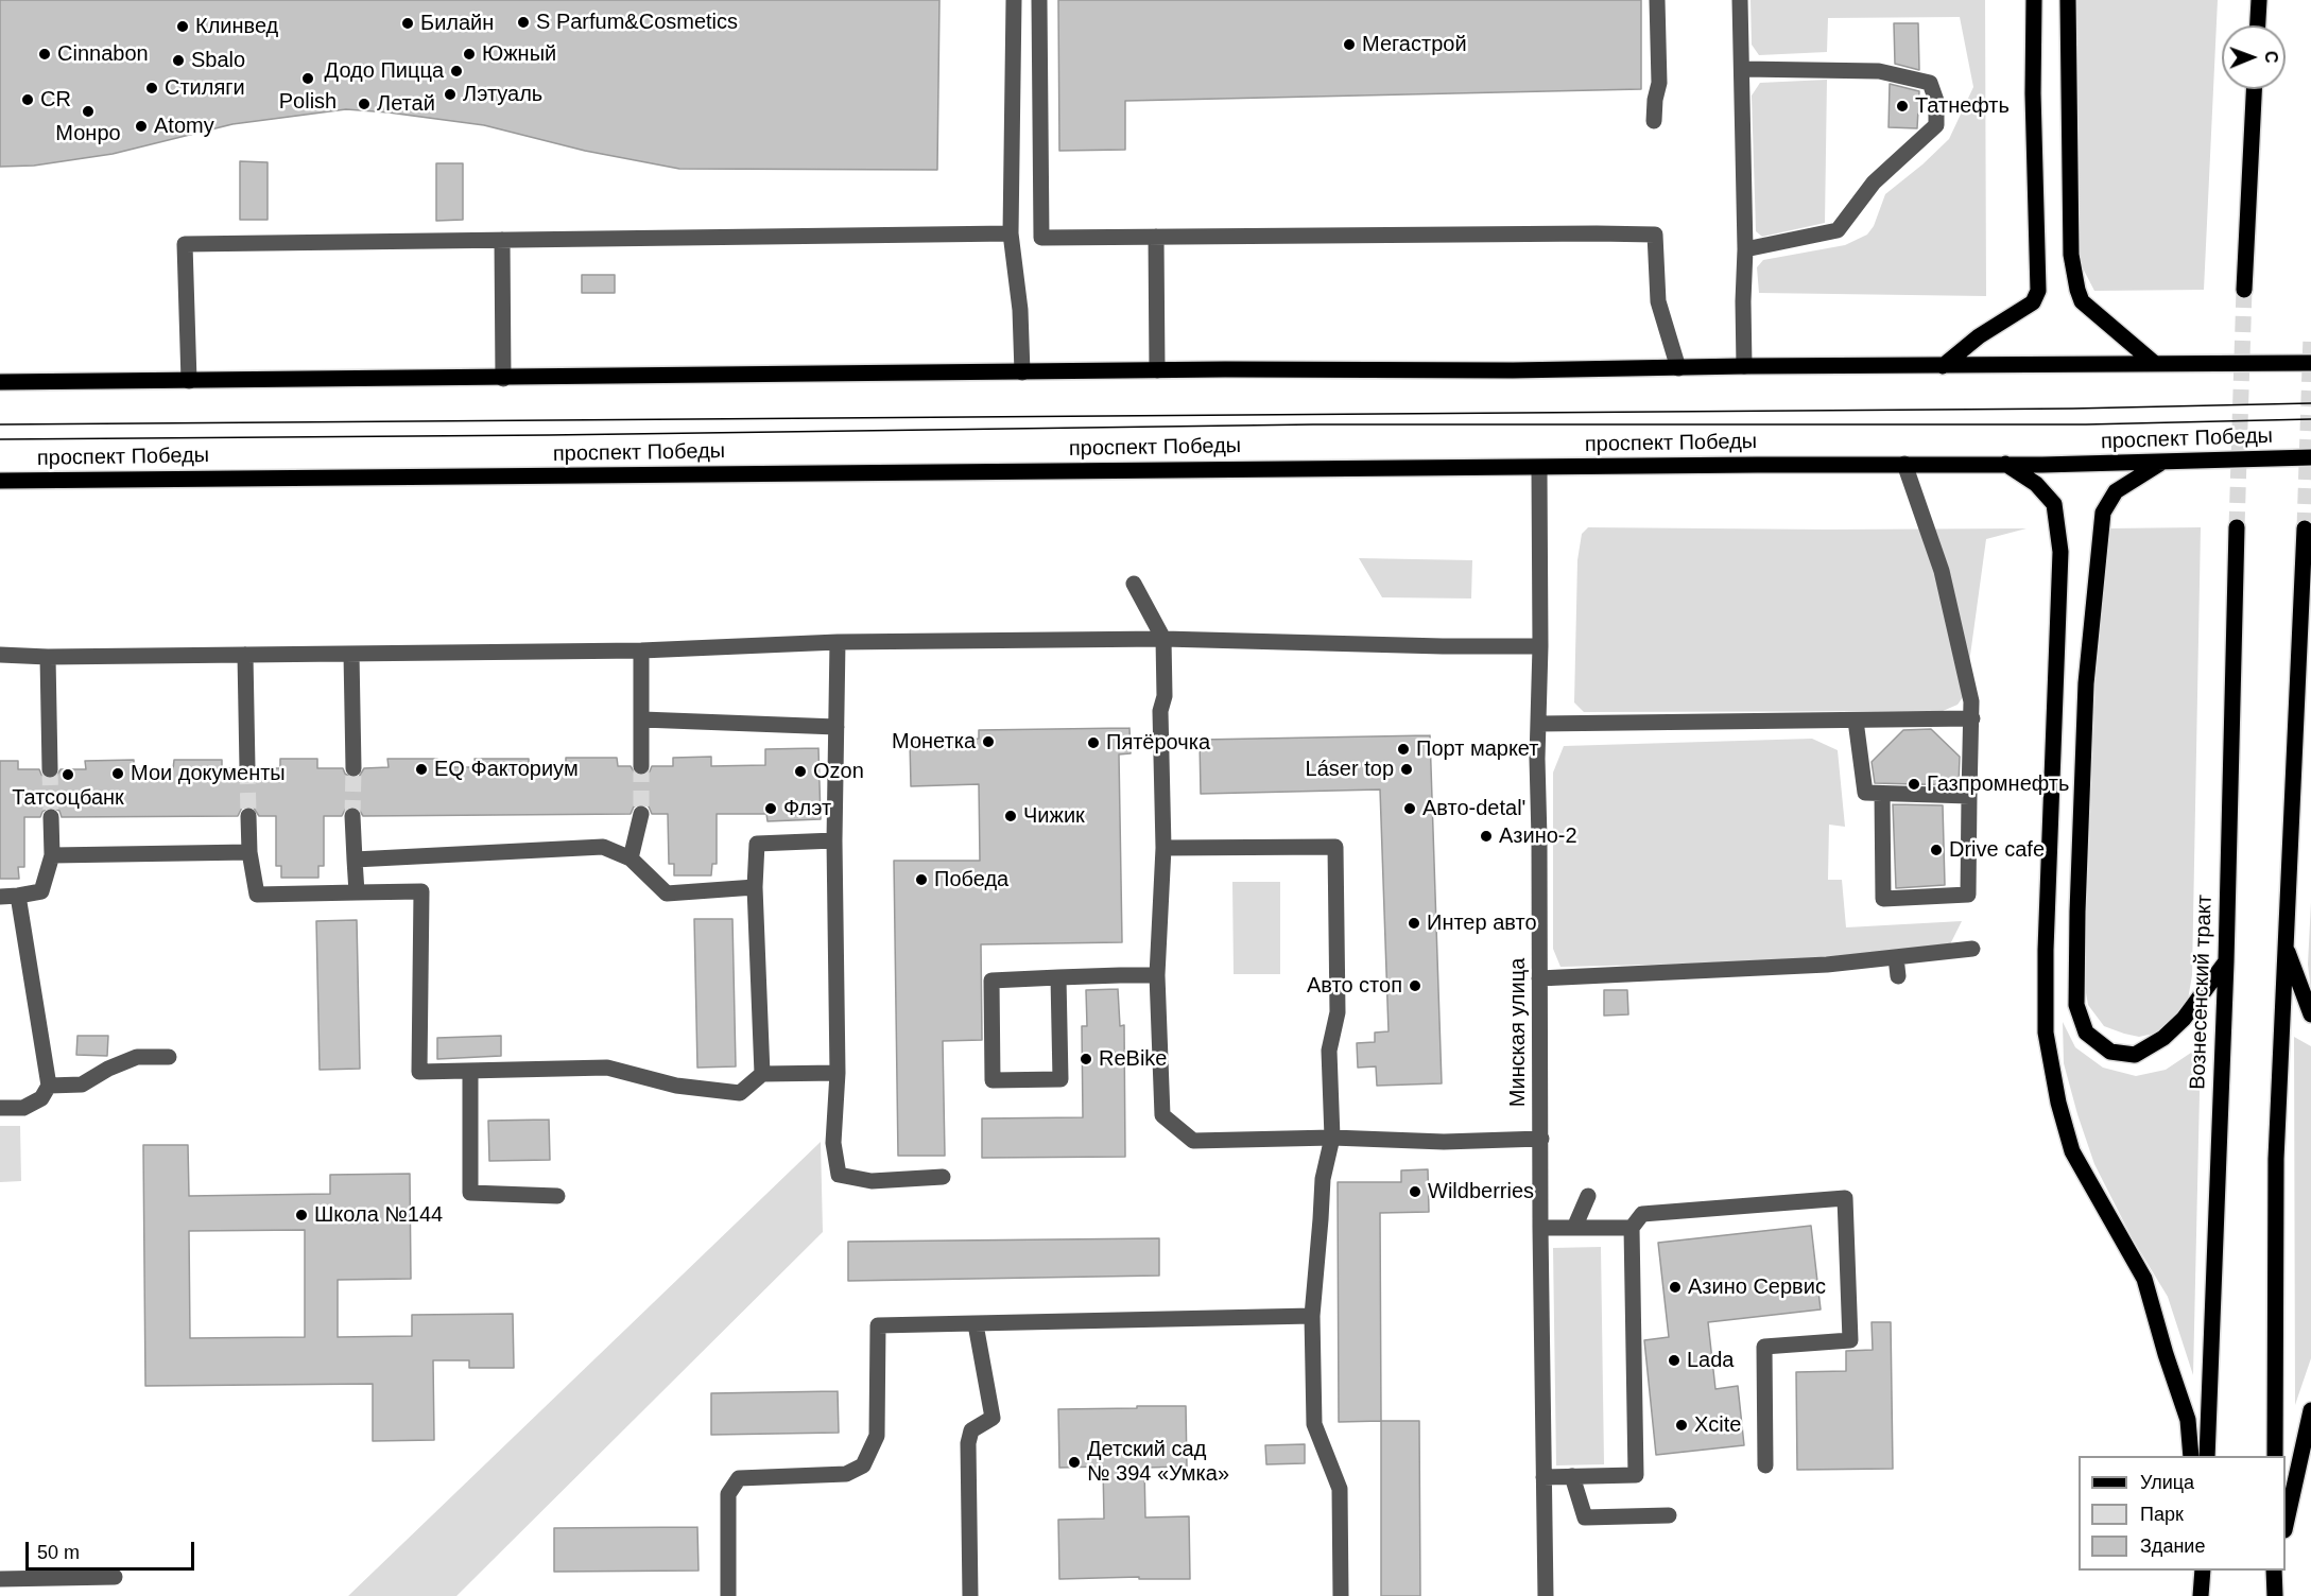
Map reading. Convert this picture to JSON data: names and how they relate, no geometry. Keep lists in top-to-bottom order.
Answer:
{
  "streets": {
    "main road": ["проспект Победы", "Вознесенский тракт"],
    "street": ["Минская улица"]
  },
  "crossings": [
    ["проспект Победы", "Минская улица"]
  ],
  "places": [
    "S Parfum&Cosmetics",
    "Билайн",
    "Клинвед",
    "Мегастрой",
    "Cinnabon",
    "Южный",
    "Sbalo",
    "Додо Пицца",
    "Polish",
    "Стиляги",
    "Лэтуаль",
    "CR",
    "Летай",
    "Татнефть",
    "Монро",
    "Atomy",
    "Монетка",
    "Пятёрочка",
    "Порт маркет",
    "EQ Факториум",
    "Láser top",
    "Ozon",
    "Мои документы",
    "Татсоцбанк",
    "Газпромнефть",
    "Флэт",
    "Авто-detal'",
    "Чижик",
    "Азино-2",
    "Drive cafe",
    "Победа",
    "Интер авто",
    "Авто стоп",
    "ReBike",
    "Wildberries",
    "Школа №144",
    "Азино Сервис",
    "Lada",
    "Xcite",
    "Детский сад № 394 «Умка»"
  ],
  "legend": ["Улица", "Парк", "Здание"],
  "scale_bar": "50 m",
  "north": "right"
}
